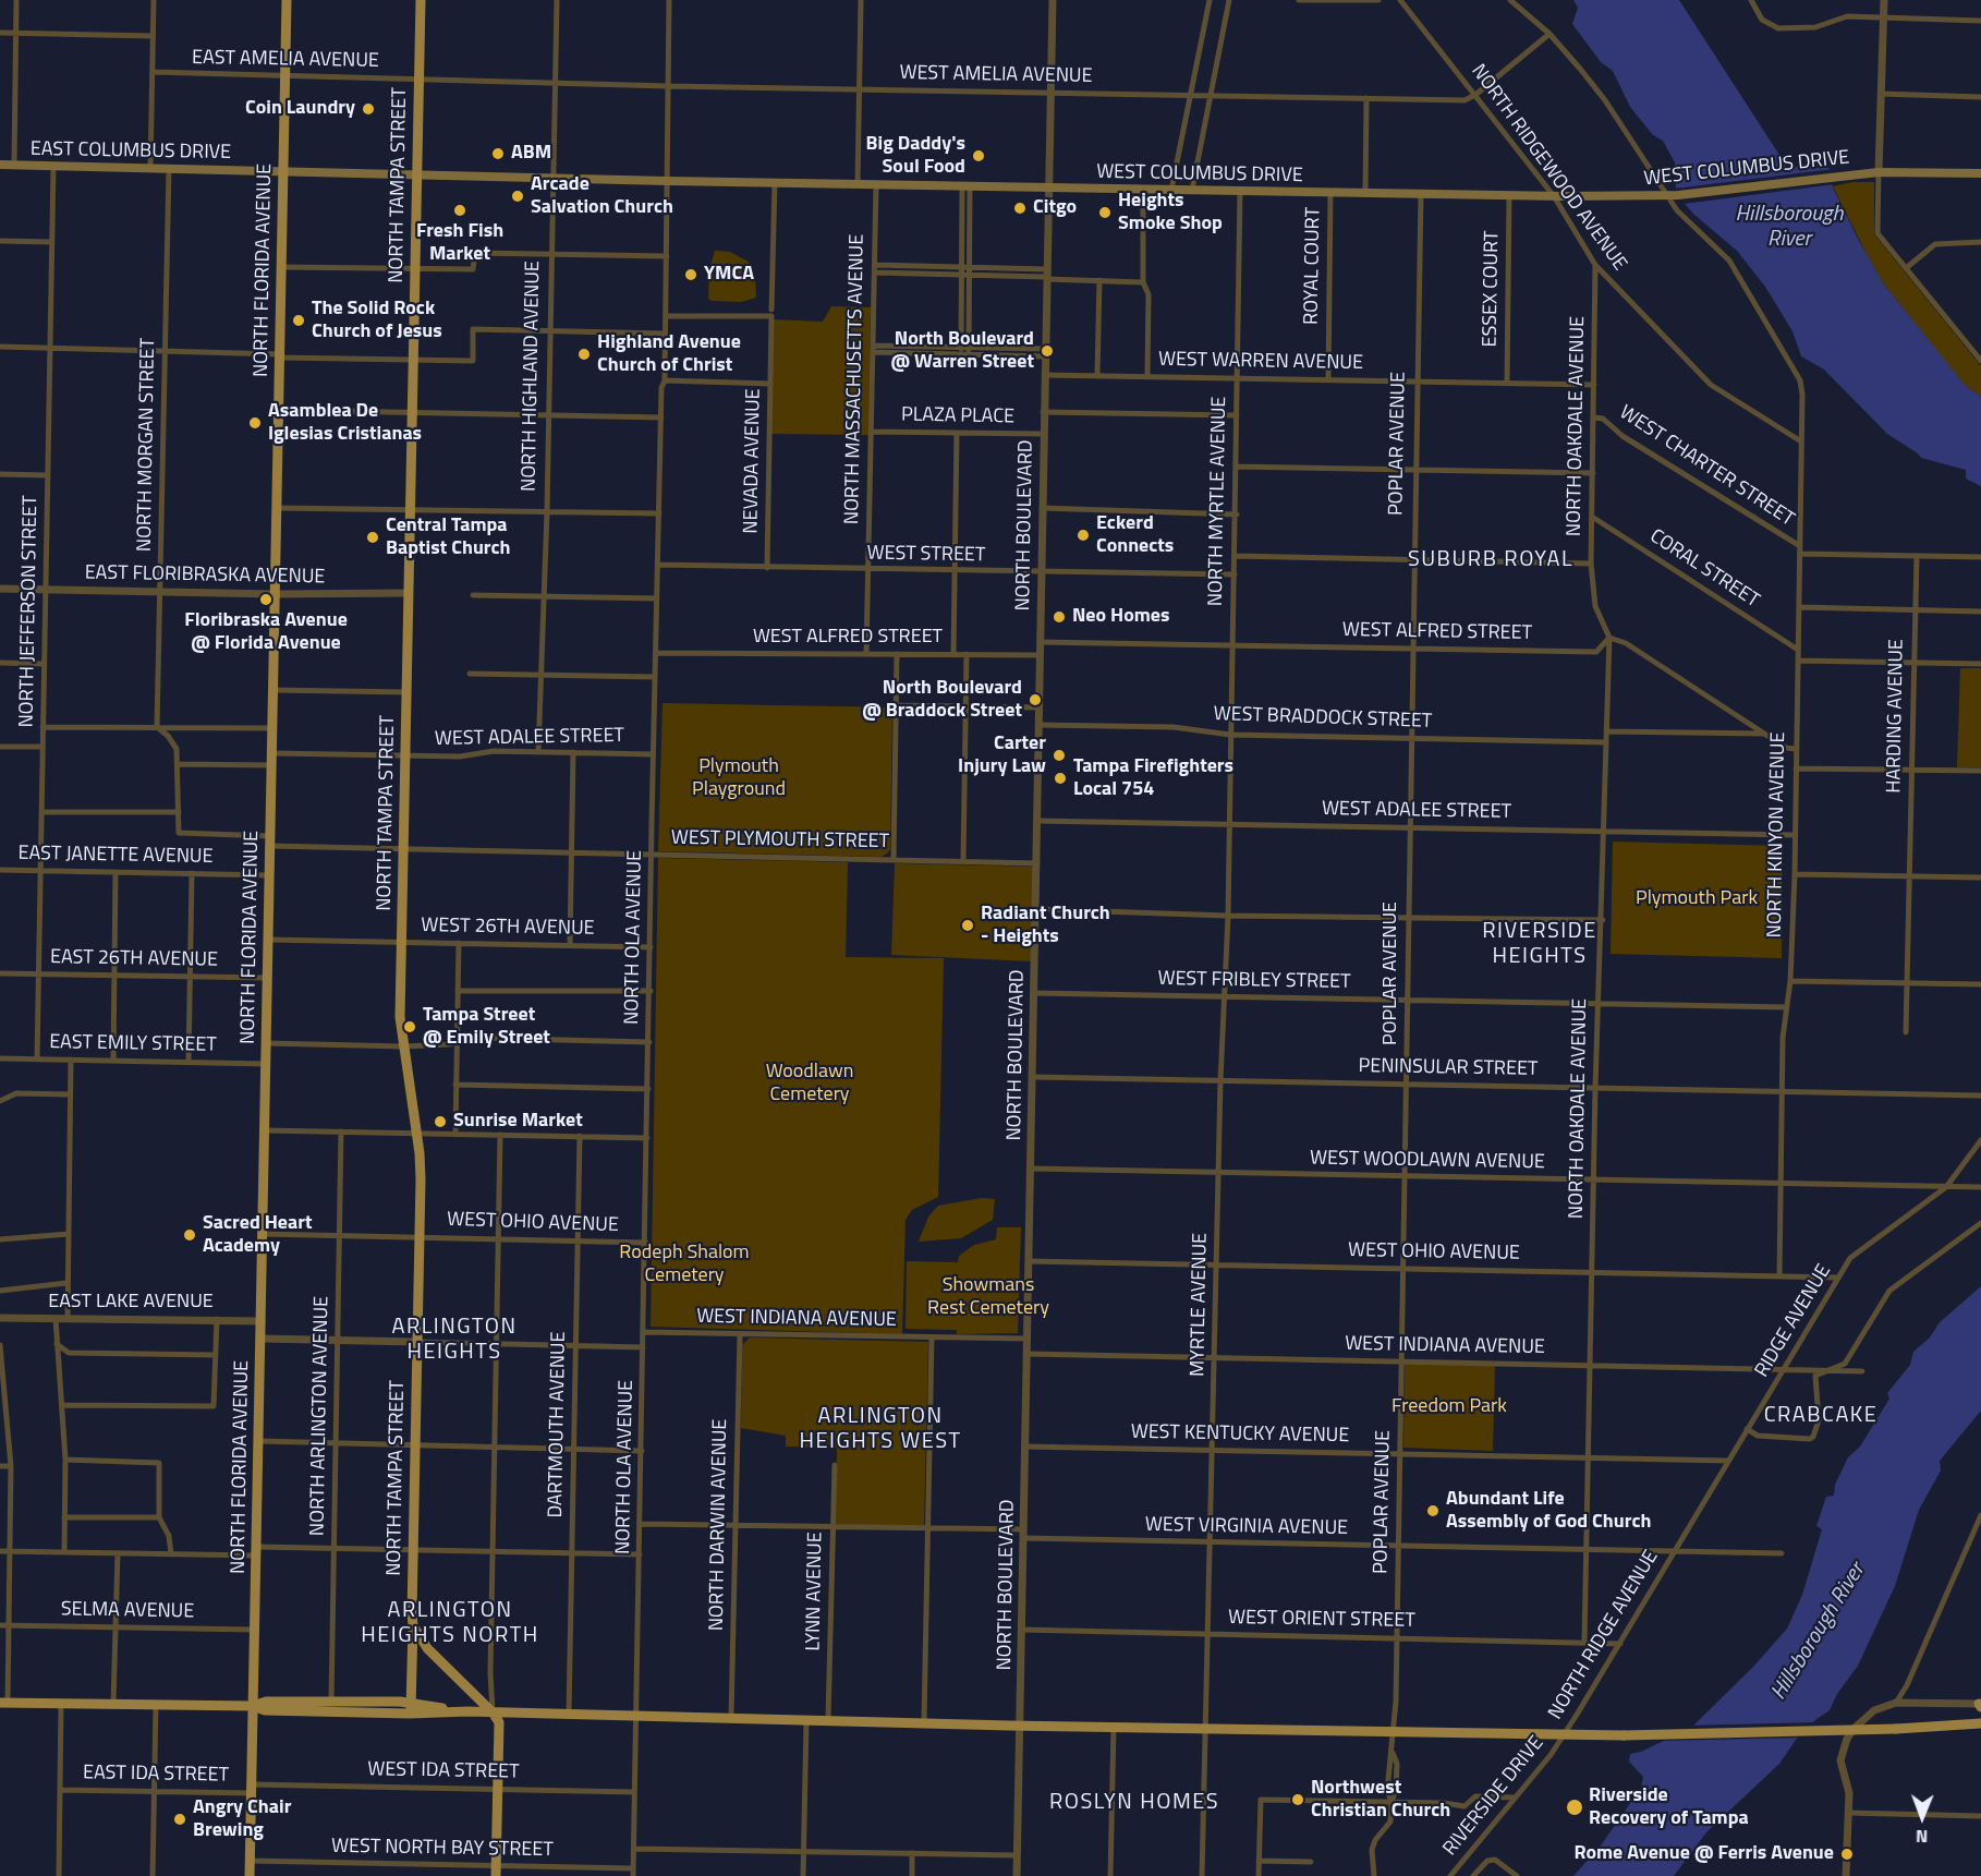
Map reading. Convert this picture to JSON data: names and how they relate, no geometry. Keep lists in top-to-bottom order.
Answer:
{
  "streets": {
    "main road": [
      "EAST COLUMBUS DRIVE",
      "WEST COLUMBUS DRIVE",
      "NORTH TAMPA STREET",
      "NORTH FLORIDA AVENUE"
    ],
    "street": [
      "EAST AMELIA AVENUE",
      "WEST AMELIA AVENUE",
      "NORTH RIDGEWOOD AVENUE",
      "ROYAL COURT",
      "ESSEX COURT",
      "WEST WARREN AVENUE",
      "NORTH HIGHLAND AVENUE",
      "NORTH MASSACHUSETTS AVENUE",
      "PLAZA PLACE",
      "NORTH OAKDALE AVENUE",
      "POPLAR AVENUE",
      "NORTH MORGAN STREET",
      "NEVADA AVENUE",
      "WEST CHARTER STREET",
      "NORTH MYRTLE AVENUE",
      "NORTH BOULEVARD",
      "WEST STREET",
      "CORAL STREET",
      "EAST FLORIBRASKA AVENUE",
      "NORTH JEFFERSON STREET",
      "WEST ALFRED STREET",
      "HARDING AVENUE",
      "WEST BRADDOCK STREET",
      "WEST ADALEE STREET",
      "NORTH KINYON AVENUE",
      "WEST PLYMOUTH STREET",
      "EAST JANETTE AVENUE",
      "WEST 26TH AVENUE",
      "NORTH OLA AVENUE",
      "EAST 26TH AVENUE",
      "WEST FRIBLEY STREET",
      "EAST EMILY STREET",
      "PENINSULAR STREET",
      "WEST WOODLAWN AVENUE",
      "WEST OHIO AVENUE",
      "EAST LAKE AVENUE",
      "MYRTLE AVENUE",
      "WEST INDIANA AVENUE",
      "RIDGE AVENUE",
      "NORTH ARLINGTON AVENUE",
      "DARTMOUTH AVENUE",
      "WEST KENTUCKY AVENUE",
      "NORTH DARWIN AVENUE",
      "WEST VIRGINIA AVENUE",
      "LYNN AVENUE",
      "SELMA AVENUE",
      "WEST ORIENT STREET",
      "NORTH RIDGE AVENUE",
      "WEST IDA STREET",
      "EAST IDA STREET",
      "RIVERSIDE DRIVE",
      "WEST NORTH BAY STREET"
    ]
  },
  "crossings": [
    ["EAST AMELIA AVENUE", "WEST AMELIA AVENUE"],
    ["EAST AMELIA AVENUE", "NORTH TAMPA STREET"],
    ["EAST AMELIA AVENUE", "NORTH FLORIDA AVENUE"],
    ["WEST AMELIA AVENUE", "NORTH RIDGEWOOD AVENUE"],
    ["WEST AMELIA AVENUE", "NORTH TAMPA STREET"],
    ["WEST AMELIA AVENUE", "NORTH HIGHLAND AVENUE"],
    ["WEST AMELIA AVENUE", "NORTH BOULEVARD"],
    ["WEST AMELIA AVENUE", "NORTH OLA AVENUE"],
    ["EAST COLUMBUS DRIVE", "WEST COLUMBUS DRIVE"],
    ["EAST COLUMBUS DRIVE", "NORTH TAMPA STREET"],
    ["EAST COLUMBUS DRIVE", "NORTH FLORIDA AVENUE"],
    ["EAST COLUMBUS DRIVE", "NORTH MORGAN STREET"],
    ["EAST COLUMBUS DRIVE", "NORTH JEFFERSON STREET"],
    ["NORTH RIDGEWOOD AVENUE", "WEST COLUMBUS DRIVE"],
    ["NORTH RIDGEWOOD AVENUE", "NORTH OAKDALE AVENUE"],
    ["NORTH RIDGEWOOD AVENUE", "NORTH KINYON AVENUE"],
    ["WEST COLUMBUS DRIVE", "NORTH TAMPA STREET"],
    ["WEST COLUMBUS DRIVE", "ROYAL COURT"],
    ["WEST COLUMBUS DRIVE", "ESSEX COURT"],
    ["WEST COLUMBUS DRIVE", "NORTH HIGHLAND AVENUE"],
    ["WEST COLUMBUS DRIVE", "NORTH MASSACHUSETTS AVENUE"],
    ["WEST COLUMBUS DRIVE", "POPLAR AVENUE"],
    ["WEST COLUMBUS DRIVE", "NEVADA AVENUE"],
    ["WEST COLUMBUS DRIVE", "NORTH MYRTLE AVENUE"],
    ["WEST COLUMBUS DRIVE", "NORTH BOULEVARD"],
    ["WEST COLUMBUS DRIVE", "NORTH KINYON AVENUE"],
    ["WEST COLUMBUS DRIVE", "NORTH OLA AVENUE"],
    ["NORTH TAMPA STREET", "EAST FLORIBRASKA AVENUE"],
    ["NORTH TAMPA STREET", "WEST ADALEE STREET"],
    ["NORTH TAMPA STREET", "WEST PLYMOUTH STREET"],
    ["NORTH TAMPA STREET", "WEST 26TH AVENUE"],
    ["NORTH TAMPA STREET", "WEST OHIO AVENUE"],
    ["ROYAL COURT", "WEST WARREN AVENUE"],
    ["NORTH FLORIDA AVENUE", "EAST FLORIBRASKA AVENUE"],
    ["NORTH FLORIDA AVENUE", "WEST ADALEE STREET"],
    ["NORTH FLORIDA AVENUE", "WEST PLYMOUTH STREET"],
    ["NORTH FLORIDA AVENUE", "EAST JANETTE AVENUE"],
    ["NORTH FLORIDA AVENUE", "EAST 26TH AVENUE"],
    ["NORTH FLORIDA AVENUE", "EAST EMILY STREET"],
    ["NORTH FLORIDA AVENUE", "WEST OHIO AVENUE"],
    ["NORTH FLORIDA AVENUE", "EAST LAKE AVENUE"],
    ["NORTH FLORIDA AVENUE", "SELMA AVENUE"],
    ["NORTH FLORIDA AVENUE", "WEST IDA STREET"],
    ["NORTH FLORIDA AVENUE", "EAST IDA STREET"],
    ["NORTH FLORIDA AVENUE", "WEST NORTH BAY STREET"],
    ["ESSEX COURT", "WEST WARREN AVENUE"],
    ["WEST WARREN AVENUE", "NORTH OAKDALE AVENUE"],
    ["WEST WARREN AVENUE", "POPLAR AVENUE"],
    ["WEST WARREN AVENUE", "NORTH MYRTLE AVENUE"],
    ["WEST WARREN AVENUE", "NORTH BOULEVARD"],
    ["NORTH HIGHLAND AVENUE", "WEST ADALEE STREET"],
    ["NORTH MASSACHUSETTS AVENUE", "PLAZA PLACE"],
    ["NORTH MASSACHUSETTS AVENUE", "WEST STREET"],
    ["NORTH MASSACHUSETTS AVENUE", "WEST ALFRED STREET"],
    ["PLAZA PLACE", "NORTH BOULEVARD"],
    ["NORTH OAKDALE AVENUE", "WEST CHARTER STREET"],
    ["NORTH OAKDALE AVENUE", "CORAL STREET"],
    ["NORTH OAKDALE AVENUE", "WEST ALFRED STREET"],
    ["NORTH OAKDALE AVENUE", "WEST BRADDOCK STREET"],
    ["NORTH OAKDALE AVENUE", "WEST ADALEE STREET"],
    ["NORTH OAKDALE AVENUE", "WEST FRIBLEY STREET"],
    ["NORTH OAKDALE AVENUE", "PENINSULAR STREET"],
    ["NORTH OAKDALE AVENUE", "WEST WOODLAWN AVENUE"],
    ["NORTH OAKDALE AVENUE", "WEST OHIO AVENUE"],
    ["NORTH OAKDALE AVENUE", "WEST INDIANA AVENUE"],
    ["NORTH OAKDALE AVENUE", "WEST KENTUCKY AVENUE"],
    ["NORTH OAKDALE AVENUE", "WEST VIRGINIA AVENUE"],
    ["NORTH OAKDALE AVENUE", "WEST ORIENT STREET"],
    ["POPLAR AVENUE", "WEST ALFRED STREET"],
    ["POPLAR AVENUE", "WEST BRADDOCK STREET"],
    ["POPLAR AVENUE", "WEST ADALEE STREET"],
    ["POPLAR AVENUE", "WEST FRIBLEY STREET"],
    ["POPLAR AVENUE", "PENINSULAR STREET"],
    ["POPLAR AVENUE", "WEST WOODLAWN AVENUE"],
    ["POPLAR AVENUE", "WEST OHIO AVENUE"],
    ["POPLAR AVENUE", "WEST INDIANA AVENUE"],
    ["POPLAR AVENUE", "WEST KENTUCKY AVENUE"],
    ["POPLAR AVENUE", "WEST VIRGINIA AVENUE"],
    ["POPLAR AVENUE", "WEST ORIENT STREET"],
    ["NORTH MORGAN STREET", "EAST FLORIBRASKA AVENUE"],
    ["NEVADA AVENUE", "WEST STREET"],
    ["WEST CHARTER STREET", "HARDING AVENUE"],
    ["WEST CHARTER STREET", "NORTH KINYON AVENUE"],
    ["NORTH MYRTLE AVENUE", "WEST STREET"],
    ["NORTH MYRTLE AVENUE", "WEST ALFRED STREET"],
    ["NORTH MYRTLE AVENUE", "WEST BRADDOCK STREET"],
    ["NORTH MYRTLE AVENUE", "MYRTLE AVENUE"],
    ["NORTH BOULEVARD", "WEST STREET"],
    ["NORTH BOULEVARD", "WEST ALFRED STREET"],
    ["NORTH BOULEVARD", "WEST BRADDOCK STREET"],
    ["NORTH BOULEVARD", "WEST ADALEE STREET"],
    ["NORTH BOULEVARD", "WEST PLYMOUTH STREET"],
    ["NORTH BOULEVARD", "WEST FRIBLEY STREET"],
    ["NORTH BOULEVARD", "PENINSULAR STREET"],
    ["NORTH BOULEVARD", "WEST WOODLAWN AVENUE"],
    ["NORTH BOULEVARD", "WEST OHIO AVENUE"],
    ["NORTH BOULEVARD", "WEST INDIANA AVENUE"],
    ["NORTH BOULEVARD", "WEST KENTUCKY AVENUE"],
    ["NORTH BOULEVARD", "WEST VIRGINIA AVENUE"],
    ["NORTH BOULEVARD", "WEST ORIENT STREET"],
    ["WEST STREET", "NORTH OLA AVENUE"],
    ["CORAL STREET", "NORTH KINYON AVENUE"],
    ["EAST FLORIBRASKA AVENUE", "NORTH JEFFERSON STREET"],
    ["NORTH JEFFERSON STREET", "EAST JANETTE AVENUE"],
    ["NORTH JEFFERSON STREET", "EAST 26TH AVENUE"],
    ["NORTH JEFFERSON STREET", "EAST EMILY STREET"],
    ["WEST ALFRED STREET", "NORTH OLA AVENUE"],
    ["WEST BRADDOCK STREET", "MYRTLE AVENUE"],
    ["WEST ADALEE STREET", "NORTH KINYON AVENUE"],
    ["WEST ADALEE STREET", "NORTH OLA AVENUE"],
    ["WEST ADALEE STREET", "MYRTLE AVENUE"],
    ["NORTH KINYON AVENUE", "WEST FRIBLEY STREET"],
    ["NORTH KINYON AVENUE", "PENINSULAR STREET"],
    ["NORTH KINYON AVENUE", "WEST WOODLAWN AVENUE"],
    ["NORTH KINYON AVENUE", "WEST OHIO AVENUE"],
    ["WEST PLYMOUTH STREET", "NORTH OLA AVENUE"],
    ["WEST 26TH AVENUE", "NORTH OLA AVENUE"],
    ["NORTH OLA AVENUE", "WEST OHIO AVENUE"],
    ["NORTH OLA AVENUE", "WEST INDIANA AVENUE"],
    ["NORTH OLA AVENUE", "WEST VIRGINIA AVENUE"],
    ["NORTH OLA AVENUE", "WEST IDA STREET"],
    ["NORTH OLA AVENUE", "WEST NORTH BAY STREET"],
    ["WEST FRIBLEY STREET", "MYRTLE AVENUE"],
    ["PENINSULAR STREET", "MYRTLE AVENUE"],
    ["WEST WOODLAWN AVENUE", "MYRTLE AVENUE"],
    ["WEST WOODLAWN AVENUE", "RIDGE AVENUE"],
    ["WEST OHIO AVENUE", "MYRTLE AVENUE"],
    ["WEST OHIO AVENUE", "RIDGE AVENUE"],
    ["WEST OHIO AVENUE", "NORTH ARLINGTON AVENUE"],
    ["WEST OHIO AVENUE", "DARTMOUTH AVENUE"],
    ["MYRTLE AVENUE", "WEST INDIANA AVENUE"],
    ["MYRTLE AVENUE", "WEST KENTUCKY AVENUE"],
    ["MYRTLE AVENUE", "WEST VIRGINIA AVENUE"],
    ["MYRTLE AVENUE", "WEST ORIENT STREET"],
    ["WEST INDIANA AVENUE", "RIDGE AVENUE"],
    ["WEST INDIANA AVENUE", "NORTH DARWIN AVENUE"],
    ["RIDGE AVENUE", "WEST KENTUCKY AVENUE"],
    ["RIDGE AVENUE", "WEST VIRGINIA AVENUE"],
    ["RIDGE AVENUE", "NORTH RIDGE AVENUE"],
    ["NORTH DARWIN AVENUE", "WEST VIRGINIA AVENUE"],
    ["WEST VIRGINIA AVENUE", "LYNN AVENUE"],
    ["WEST VIRGINIA AVENUE", "NORTH RIDGE AVENUE"],
    ["WEST ORIENT STREET", "NORTH RIDGE AVENUE"],
    ["NORTH RIDGE AVENUE", "RIVERSIDE DRIVE"],
    ["WEST IDA STREET", "EAST IDA STREET"]
  ],
  "districts": [
    "SUBURB ROYAL",
    "RIVERSIDE HEIGHTS",
    "ARLINGTON HEIGHTS",
    "CRABCAKE",
    "ARLINGTON HEIGHTS WEST",
    "ARLINGTON HEIGHTS NORTH",
    "ROSLYN HOMES"
  ],
  "water": ["Hillsborough River"],
  "parks": [
    "Plymouth Playground",
    "Plymouth Park",
    "Woodlawn Cemetery",
    "Rodeph Shalom Cemetery",
    "Showmans Rest Cemetery",
    "Freedom Park"
  ],
  "places": [
    "Coin Laundry",
    "ABM",
    "Big Daddy's Soul Food",
    "Arcade Salvation Church",
    "Citgo",
    "Fresh Fish Market",
    "Heights Smoke Shop",
    "YMCA",
    "The Solid Rock Church of Jesus",
    "North Boulevard @ Warren Street",
    "Highland Avenue Church of Christ",
    "Asamblea De Iglesias Cristianas",
    "Eckerd Connects",
    "Central Tampa Baptist Church",
    "Floribraska Avenue @ Florida Avenue",
    "Neo Homes",
    "North Boulevard @ Braddock Street",
    "Carter Injury Law",
    "Tampa Firefighters Local 754",
    "Radiant Church - Heights",
    "Tampa Street @ Emily Street",
    "Sunrise Market",
    "Sacred Heart Academy",
    "Abundant Life Assembly of God Church",
    "Northwest Christian Church",
    "Riverside Recovery of Tampa",
    "Angry Chair Brewing",
    "Rome Avenue @ Ferris Avenue"
  ],
  "north": "bottom"
}
